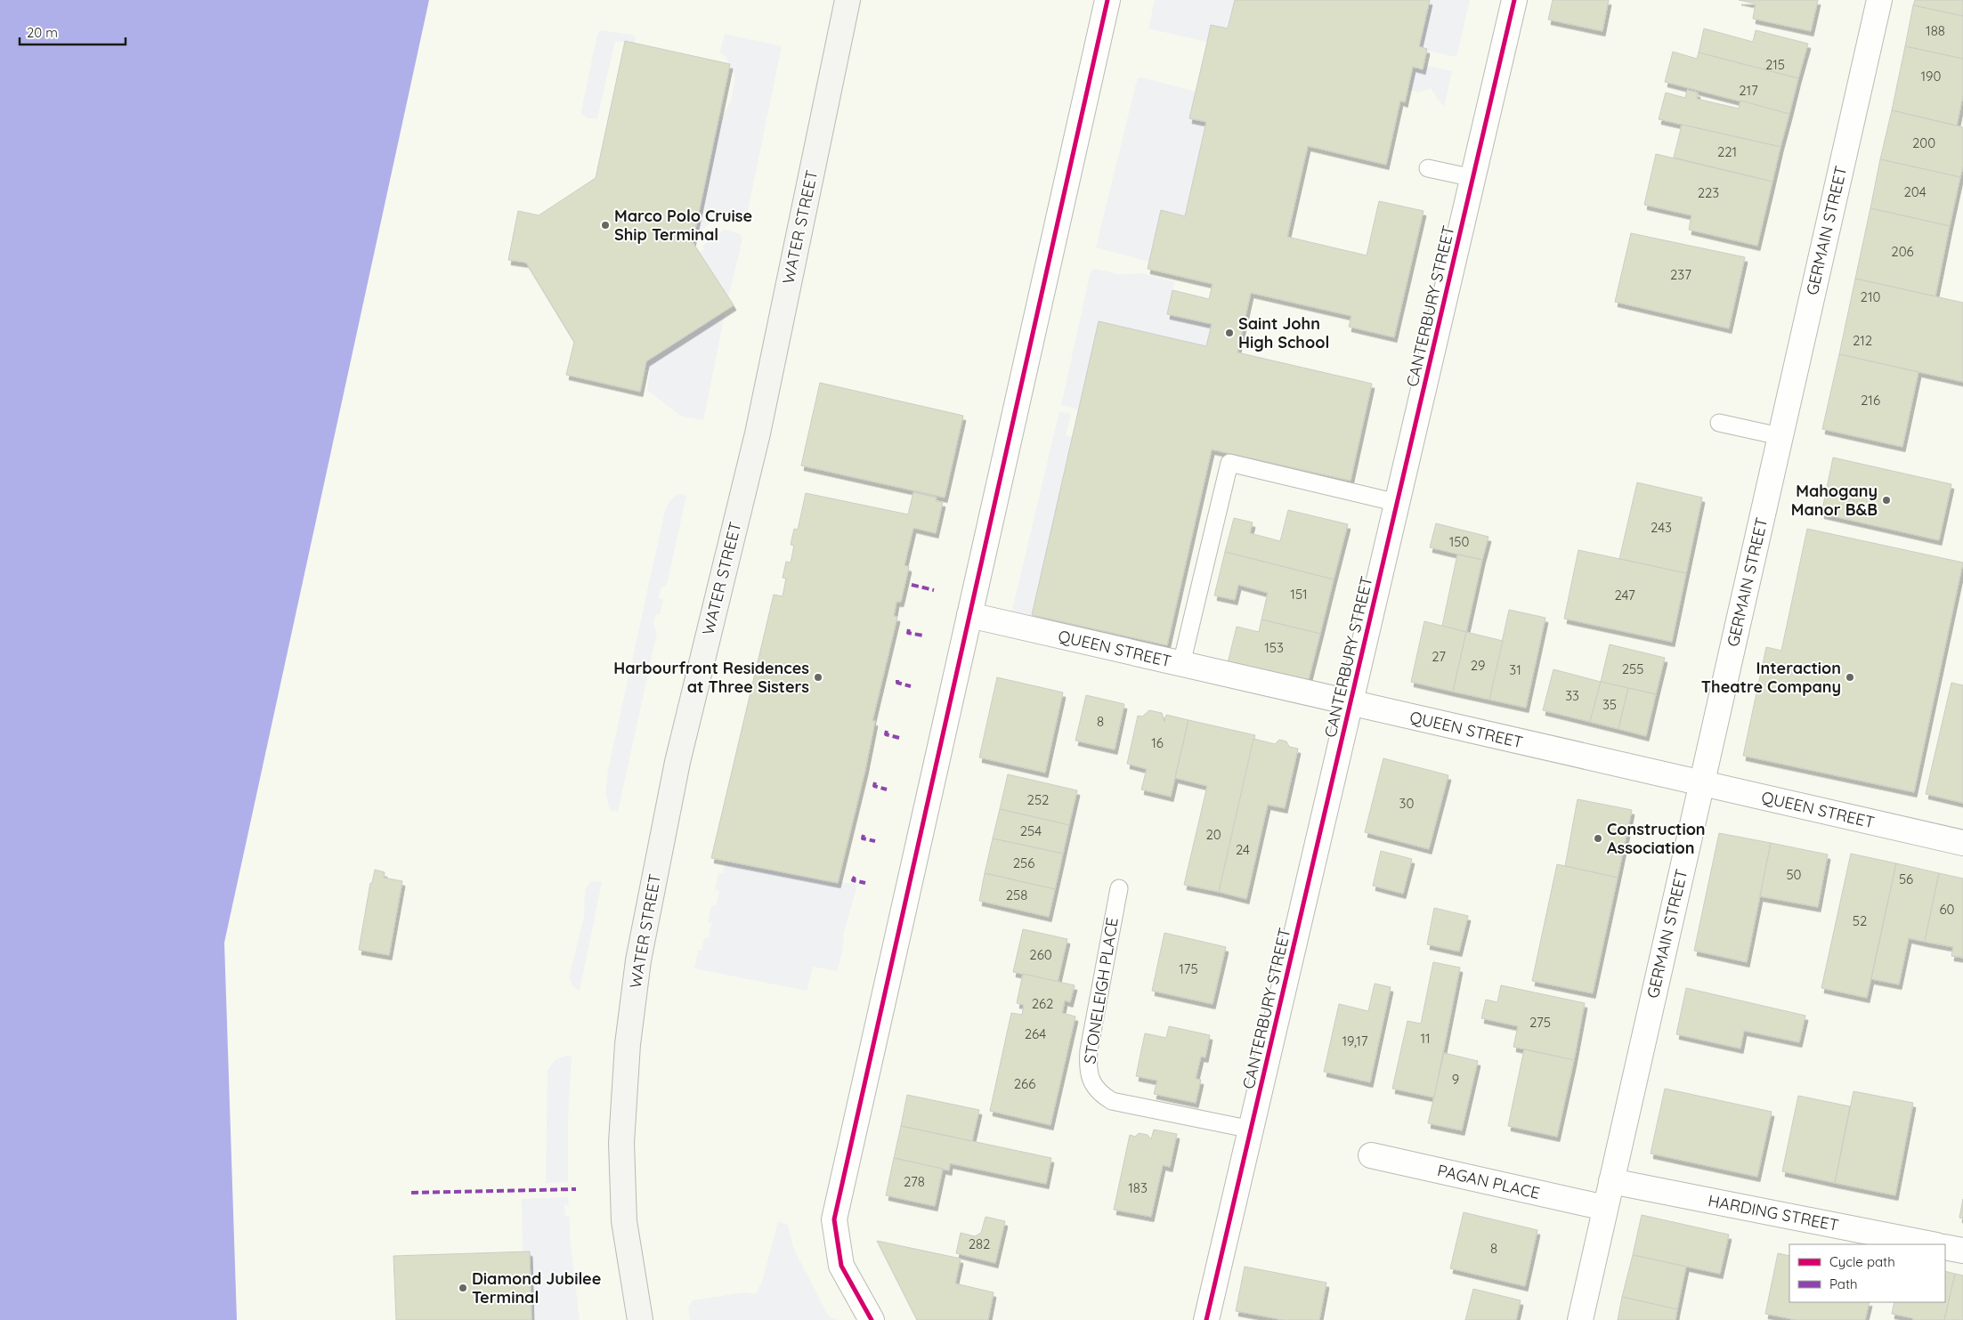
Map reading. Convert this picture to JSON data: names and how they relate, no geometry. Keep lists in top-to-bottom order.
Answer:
{
  "streets": {
    "main road": ["WATER STREET"],
    "street": [
      "GERMAIN STREET",
      "CANTERBURY STREET",
      "QUEEN STREET",
      "PAGAN PLACE",
      "HARDING STREET"
    ],
    "lane": ["STONELEIGH PLACE"]
  },
  "crossings": [
    ["GERMAIN STREET", "QUEEN STREET"],
    ["GERMAIN STREET", "PAGAN PLACE"],
    ["GERMAIN STREET", "HARDING STREET"],
    ["CANTERBURY STREET", "QUEEN STREET"],
    ["CANTERBURY STREET", "STONELEIGH PLACE"]
  ],
  "places": [
    "Marco Polo Cruise Ship Terminal",
    "Saint John High School",
    "Mahogany Manor B&B",
    "Harbourfront Residences at Three Sisters",
    "Interaction Theatre Company",
    "Construction Association",
    "Diamond Jubilee Terminal"
  ],
  "house_numbers": [
    "188",
    "215",
    "190",
    "217",
    "200",
    "221",
    "204",
    "223",
    "206",
    "237",
    "210",
    "212",
    "216",
    "243",
    "150",
    "151",
    "247",
    "153",
    "27",
    "29",
    "255",
    "31",
    "33",
    "35",
    "8",
    "16",
    "252",
    "30",
    "254",
    "20",
    "24",
    "256",
    "50",
    "56",
    "258",
    "60",
    "52",
    "260",
    "175",
    "262",
    "275",
    "264",
    "11",
    "19,17",
    "9",
    "266",
    "278",
    "183",
    "282",
    "8"
  ],
  "legend": ["Cycle path", "Path"],
  "scale_bar": "20 m"
}
